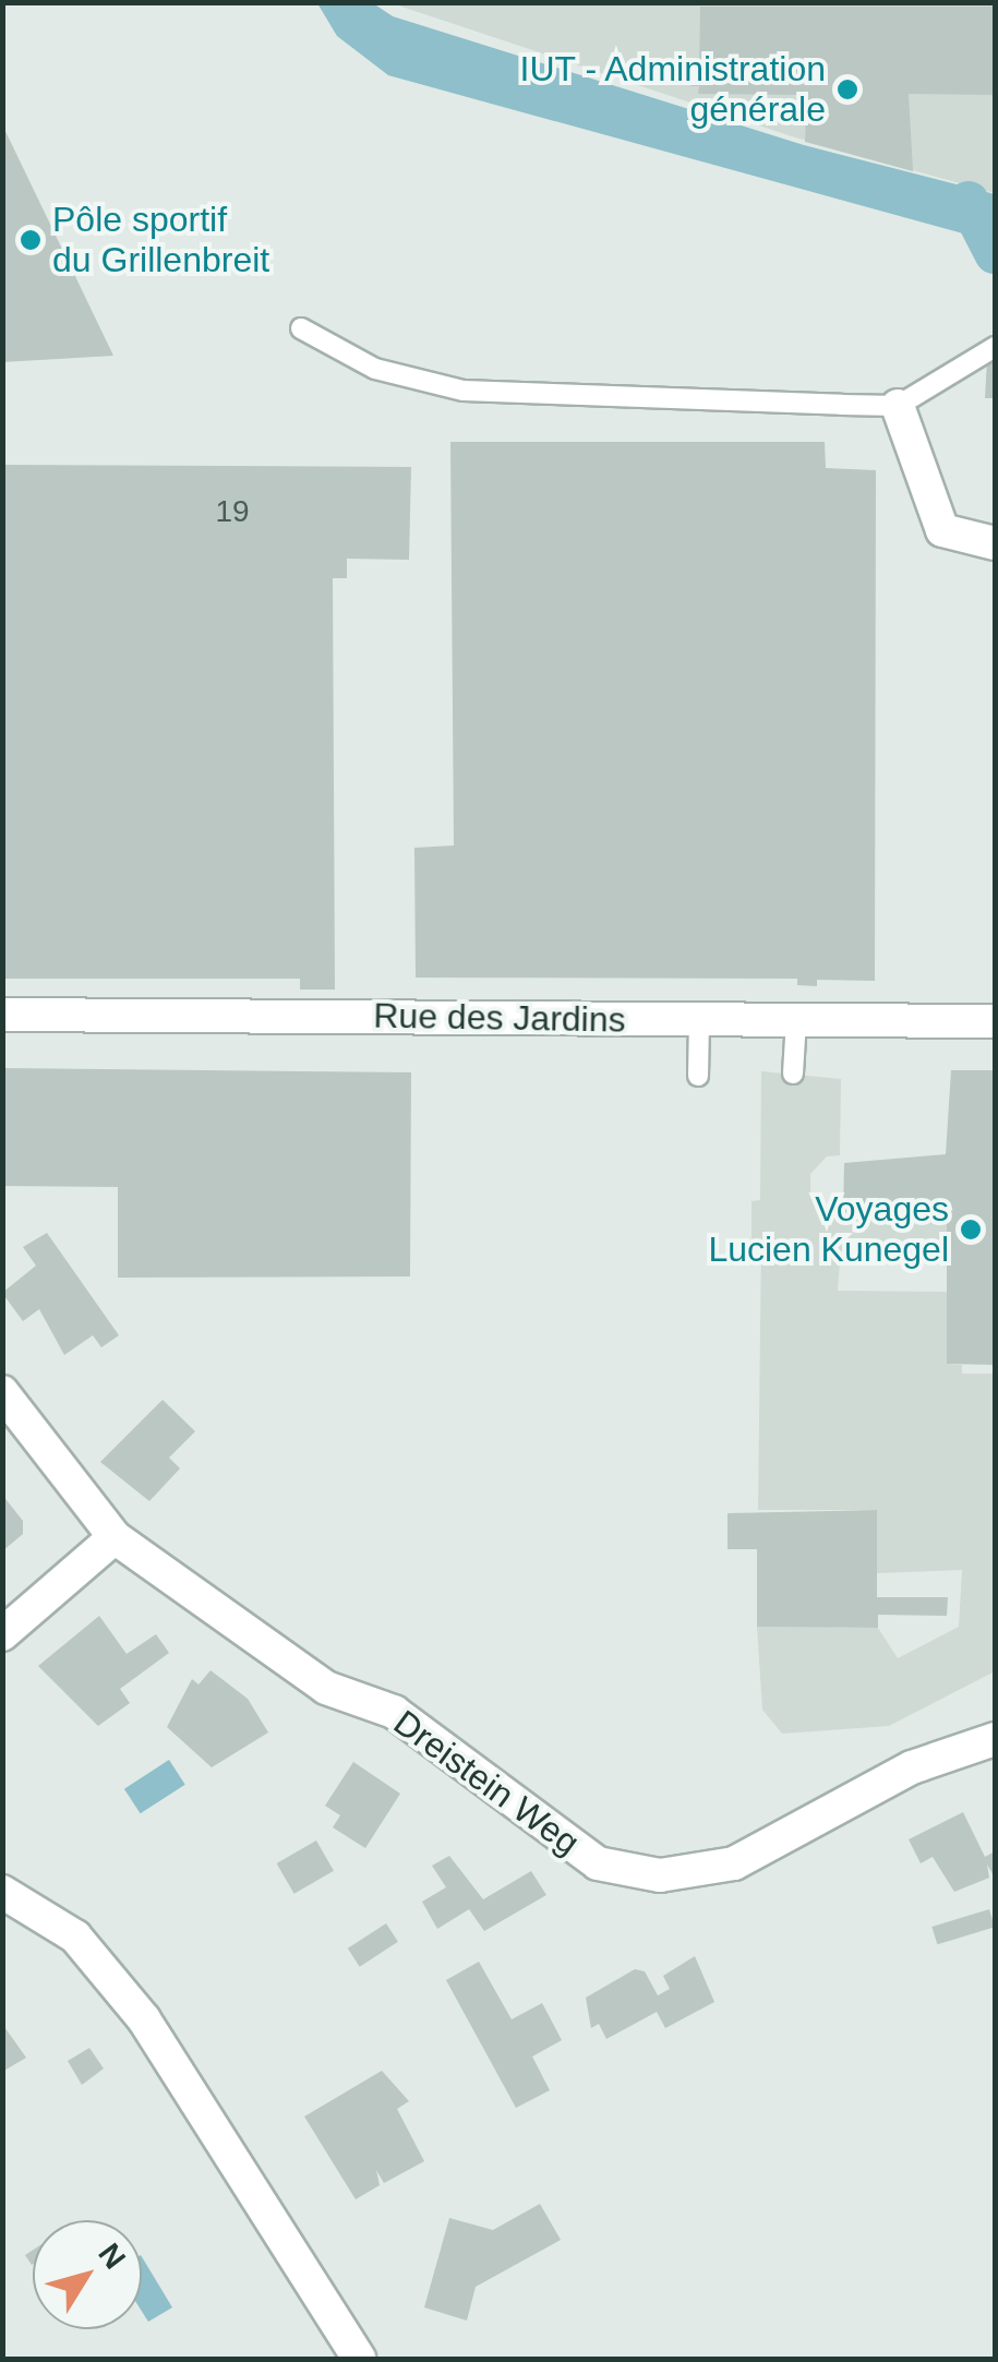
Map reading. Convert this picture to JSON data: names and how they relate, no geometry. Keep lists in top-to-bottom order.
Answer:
{
  "streets": {
    "street": ["Rue des Jardins", "Dreistein Weg"]
  },
  "places": ["IUT - Administration générale", "Pôle sportif du Grillenbreit", "Voyages Lucien Kunegel"],
  "house_numbers": ["19"],
  "north": "top right"
}
